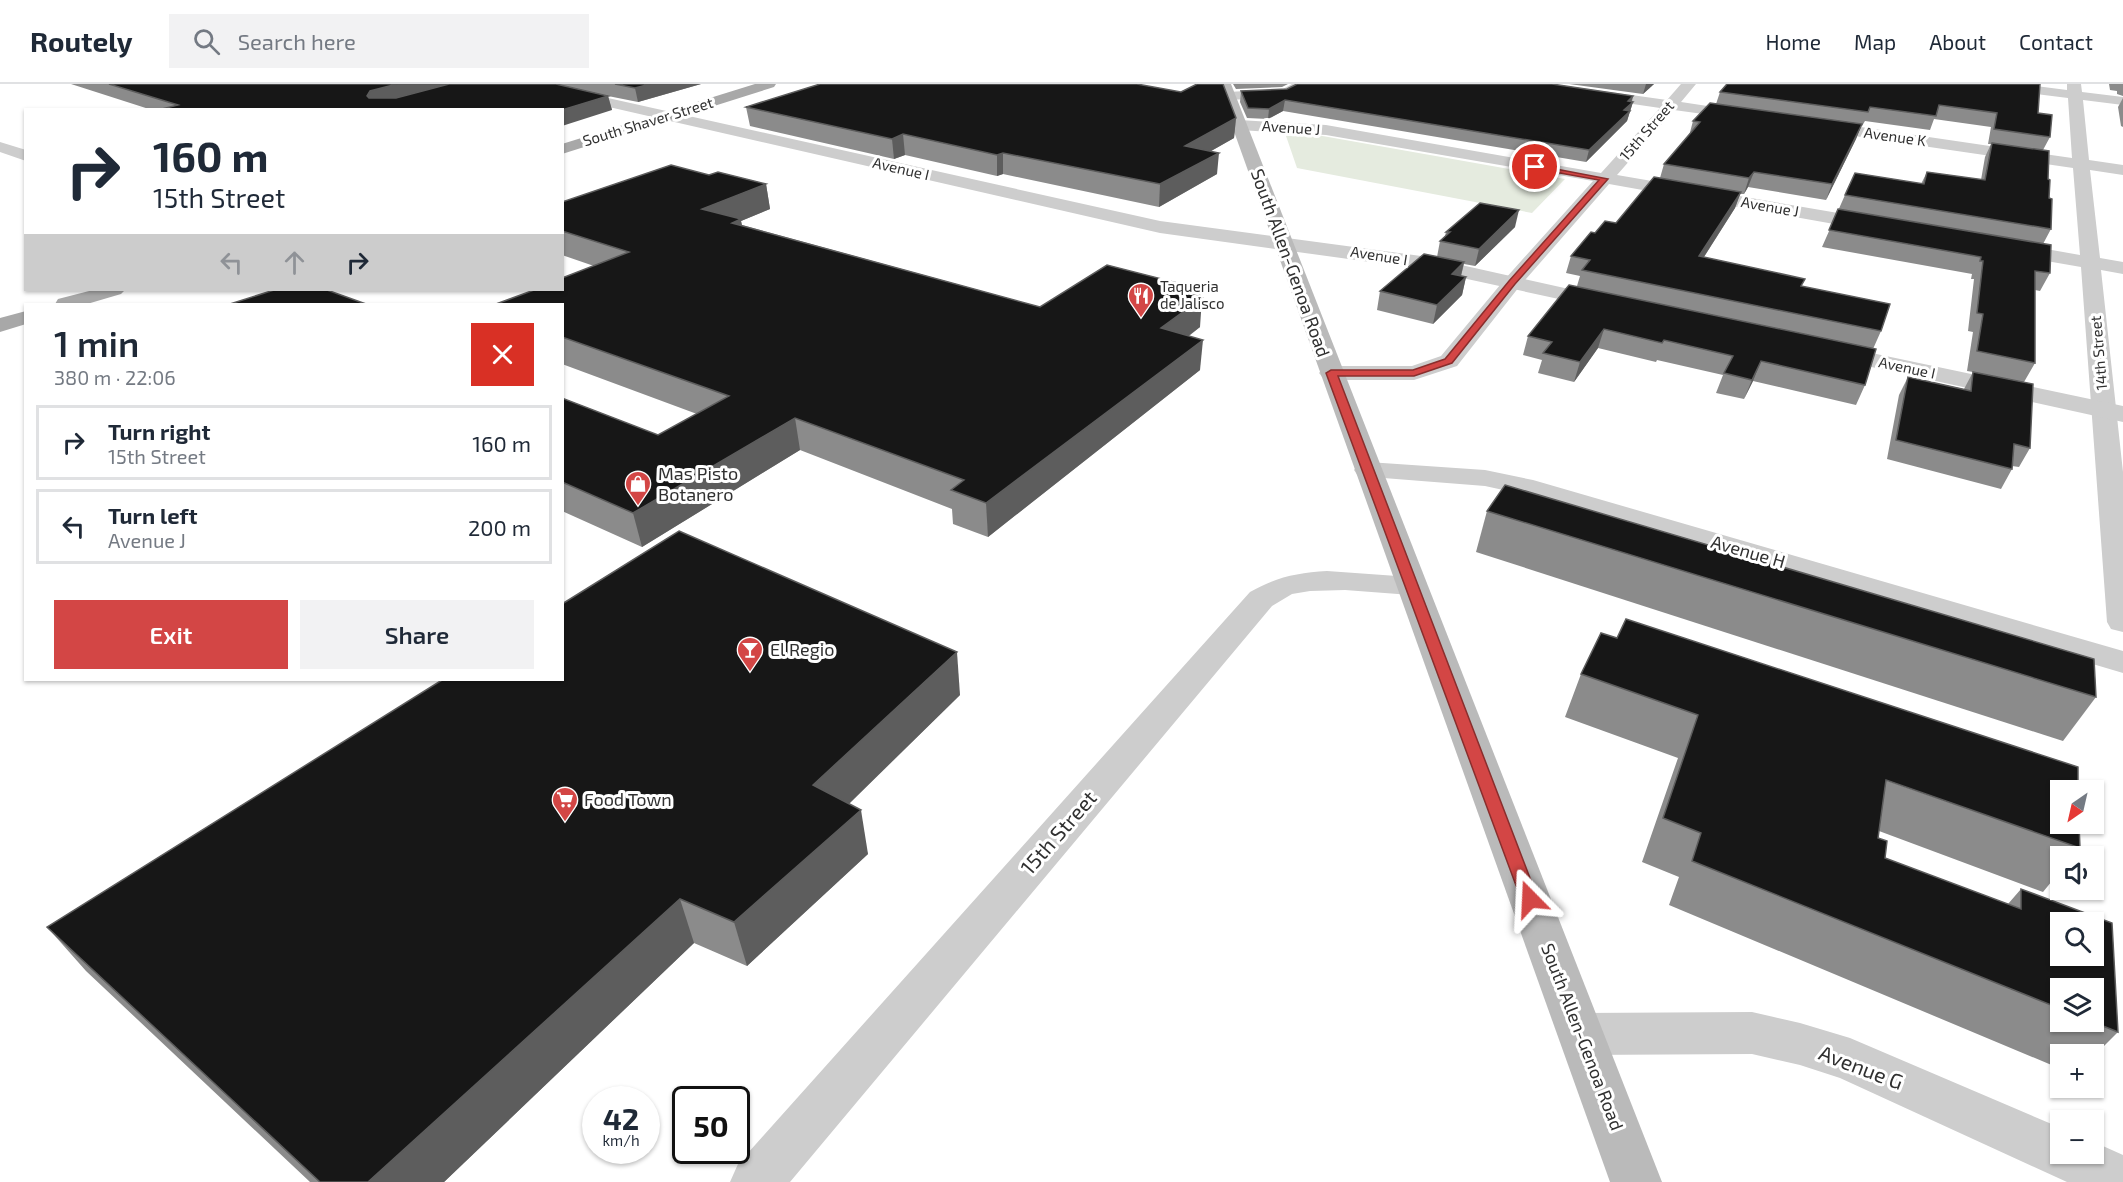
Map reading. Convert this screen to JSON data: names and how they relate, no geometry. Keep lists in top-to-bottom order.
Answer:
{
  "streets": {
    "main road": ["South Shaver Street", "South Allen-Genoa Road"],
    "street": [
      "Avenue J",
      "15th Street",
      "Avenue K",
      "Avenue I",
      "14th Street",
      "Avenue H",
      "Avenue G"
    ]
  },
  "crossings": [
    ["South Shaver Street", "Avenue I"],
    ["Avenue J", "15th Street"],
    ["Avenue J", "South Allen-Genoa Road"],
    ["15th Street", "Avenue I"],
    ["15th Street", "South Allen-Genoa Road"],
    ["Avenue K", "14th Street"],
    ["Avenue I", "South Allen-Genoa Road"],
    ["Avenue I", "14th Street"],
    ["South Allen-Genoa Road", "Avenue H"],
    ["South Allen-Genoa Road", "Avenue G"]
  ],
  "places": {
    "restaurant": ["Taqueria de Jalisco"],
    "shop": ["Mas Pisto Botanero"],
    "bar": ["El Regio"],
    "supermarket": ["Food Town"]
  },
  "north": "bottom left",
  "page": {
    "header": "Routely",
    "search": "Search here",
    "nav": [
      "Home",
      "Map",
      "About",
      "Contact"
    ],
    "turn": ["160 m", "15th Street"],
    "heading": ["1 min", "380 m · 22:06"],
    "list": [
      {
        "name": "Turn right",
        "note": "15th Street",
        "value": "160 m"
      },
      {
        "name": "Turn left",
        "note": "Avenue J",
        "value": "200 m"
      }
    ],
    "buttons": ["Exit", "Share"],
    "map_buttons": ["+", "−"],
    "speed": "42 km/h",
    "limit": "50"
  }
}
